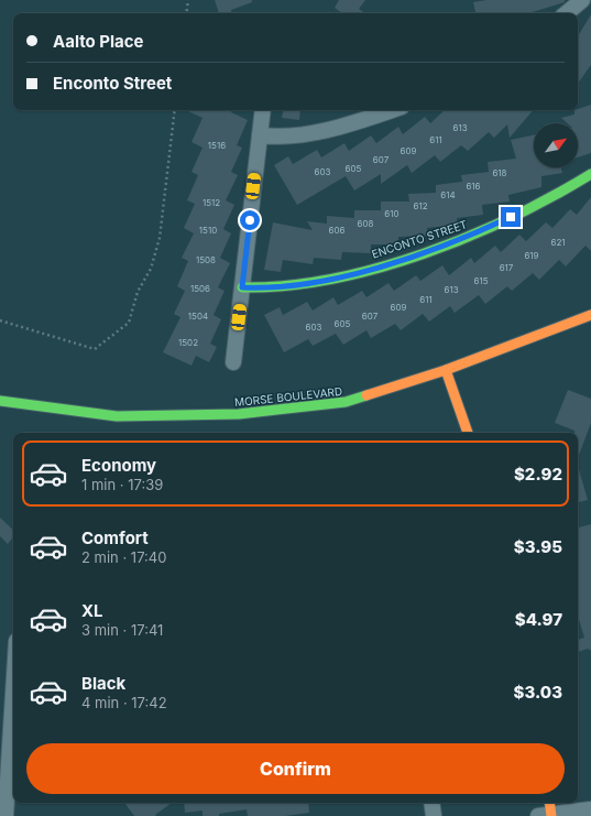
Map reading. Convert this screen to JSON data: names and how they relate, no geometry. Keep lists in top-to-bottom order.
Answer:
{
  "streets": {
    "street": ["ENCONTO STREET", "MORSE BOULEVARD"]
  },
  "house_numbers": [
    "613",
    "611",
    "1516",
    "609",
    "607",
    "605",
    "603",
    "618",
    "616",
    "614",
    "1512",
    "612",
    "610",
    "608",
    "1510",
    "606",
    "621",
    "619",
    "1508",
    "617",
    "615",
    "1506",
    "613",
    "611",
    "609",
    "1504",
    "607",
    "605",
    "603",
    "1502"
  ],
  "north": "top right",
  "page": {
    "banner": ["Aalto Place", "Enconto Street"],
    "list": [
      {
        "name": "Economy",
        "note": "1 min · 17:39",
        "value": "$2.92"
      },
      {
        "name": "Comfort",
        "note": "2 min · 17:40",
        "value": "$3.95"
      },
      {
        "name": "XL",
        "note": "3 min · 17:41",
        "value": "$4.97"
      },
      {
        "name": "Black",
        "note": "4 min · 17:42",
        "value": "$3.03"
      }
    ],
    "buttons": "Confirm"
  }
}
